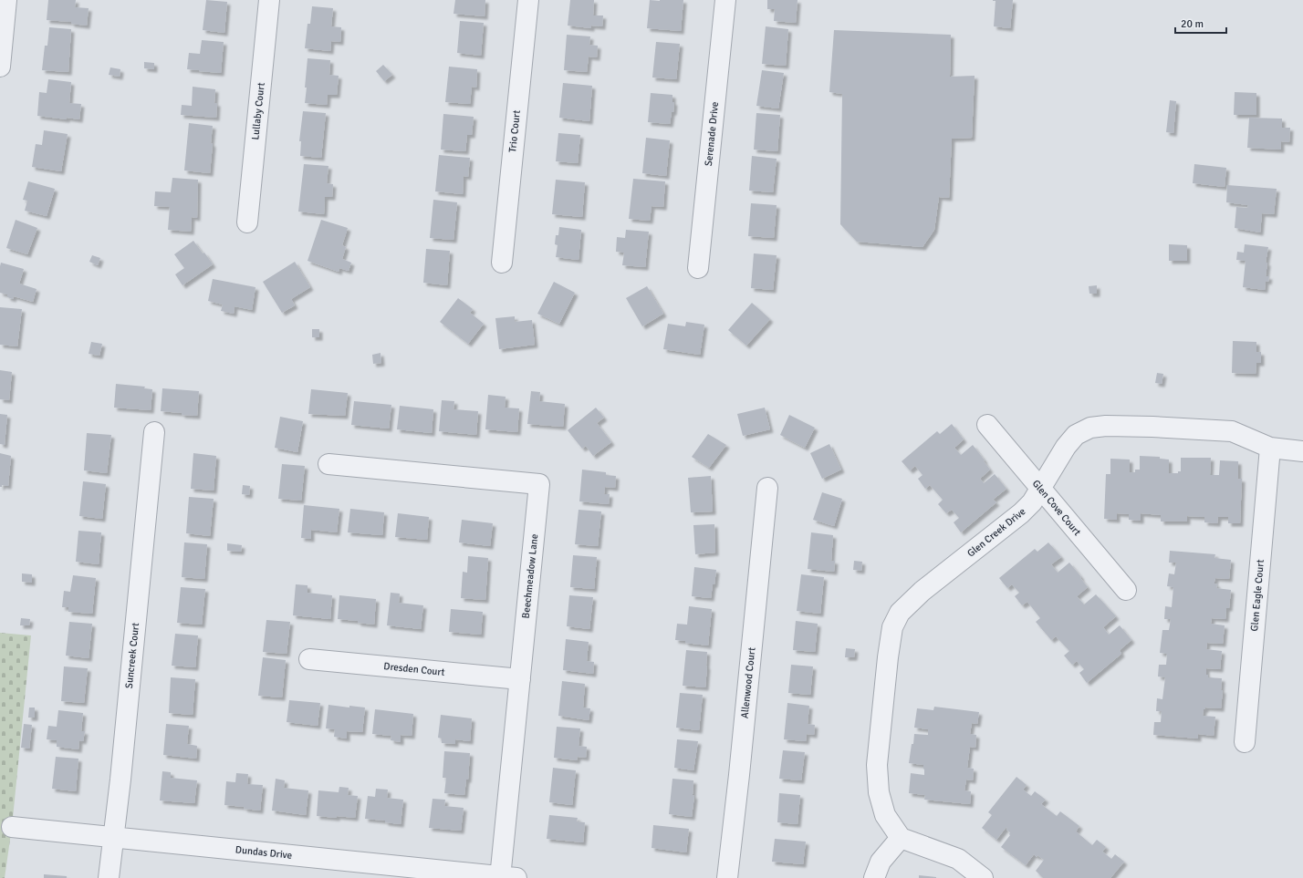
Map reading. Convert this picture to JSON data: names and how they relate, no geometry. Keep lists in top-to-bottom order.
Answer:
{
  "streets": {
    "street": [
      "Lullaby Court",
      "Trio Court",
      "Serenade Drive",
      "Glen Cove Court",
      "Glen Creek Drive",
      "Beechmeadow Lane",
      "Glen Eagle Court",
      "Suncreek Court",
      "Dresden Court",
      "Allenwood Court",
      "Dundas Drive"
    ]
  },
  "crossings": [
    ["Glen Cove Court", "Glen Creek Drive"],
    ["Glen Creek Drive", "Glen Eagle Court"],
    ["Beechmeadow Lane", "Dresden Court"],
    ["Beechmeadow Lane", "Dundas Drive"],
    ["Suncreek Court", "Dundas Drive"]
  ],
  "scale_bar": "20 m"
}
